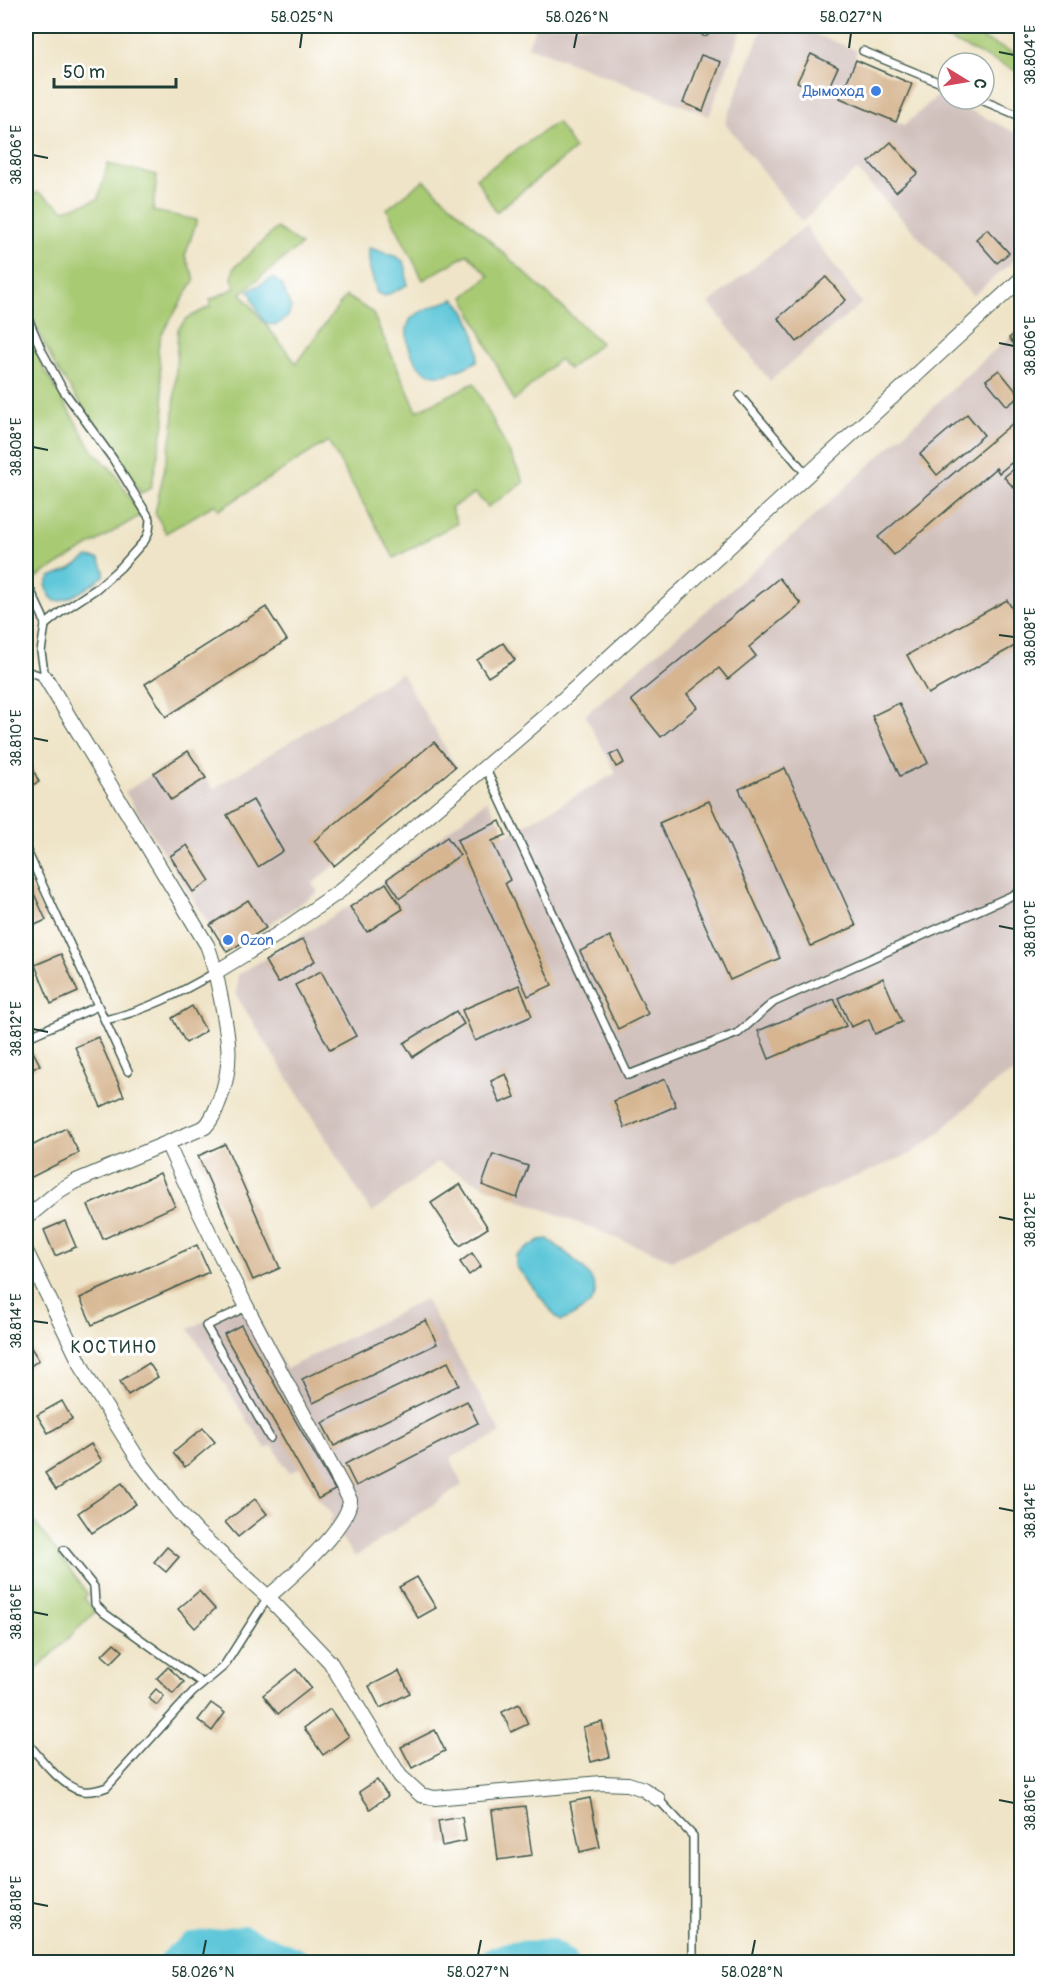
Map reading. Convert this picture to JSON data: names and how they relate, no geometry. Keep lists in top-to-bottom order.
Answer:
{
  "districts": ["КОСТИНО"],
  "places": ["Дымоход", "Ozon"],
  "scale_bar": "50 m",
  "north": "right",
  "coordinates": [
    "58.025°N",
    "58.026°N",
    "58.027°N",
    "38.804°E",
    "38.806°E",
    "38.808°E",
    "38.810°E",
    "38.812°E",
    "38.814°E",
    "38.816°E",
    "38.818°E",
    "58.028°N"
  ]
}
